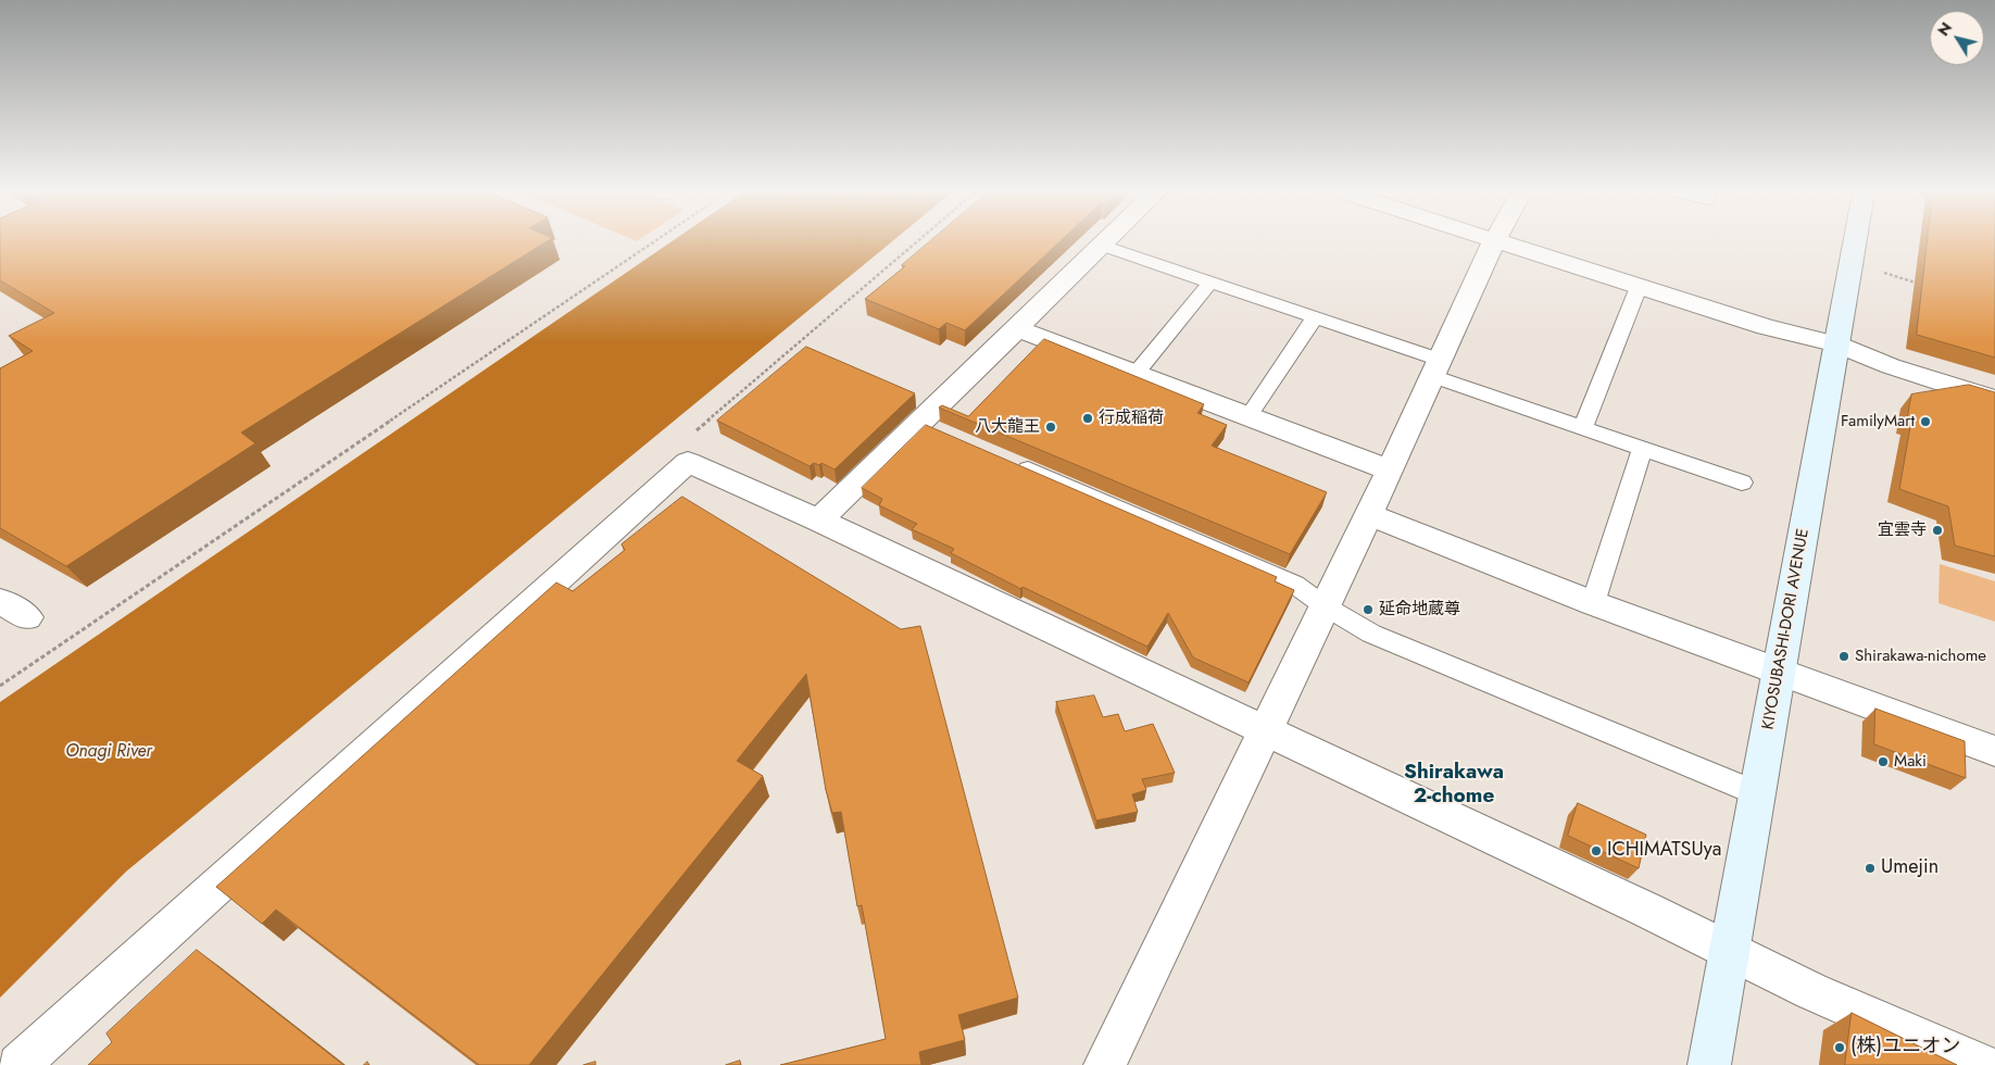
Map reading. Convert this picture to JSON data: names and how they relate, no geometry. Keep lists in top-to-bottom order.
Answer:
{
  "streets": {
    "main road": ["KIYOSUBASHI-DORI AVENUE"]
  },
  "districts": ["Shirakawa 2-chome"],
  "water": ["Onagi River"],
  "places": [
    "行成稲荷",
    "FamilyMart",
    "八大龍王",
    "宜雲寺",
    "延命地蔵尊",
    "Shirakawa-nichome",
    "Maki",
    "ICHIMATSUya",
    "Umejin",
    "(株)ユニオン"
  ],
  "north": "top left"
}
